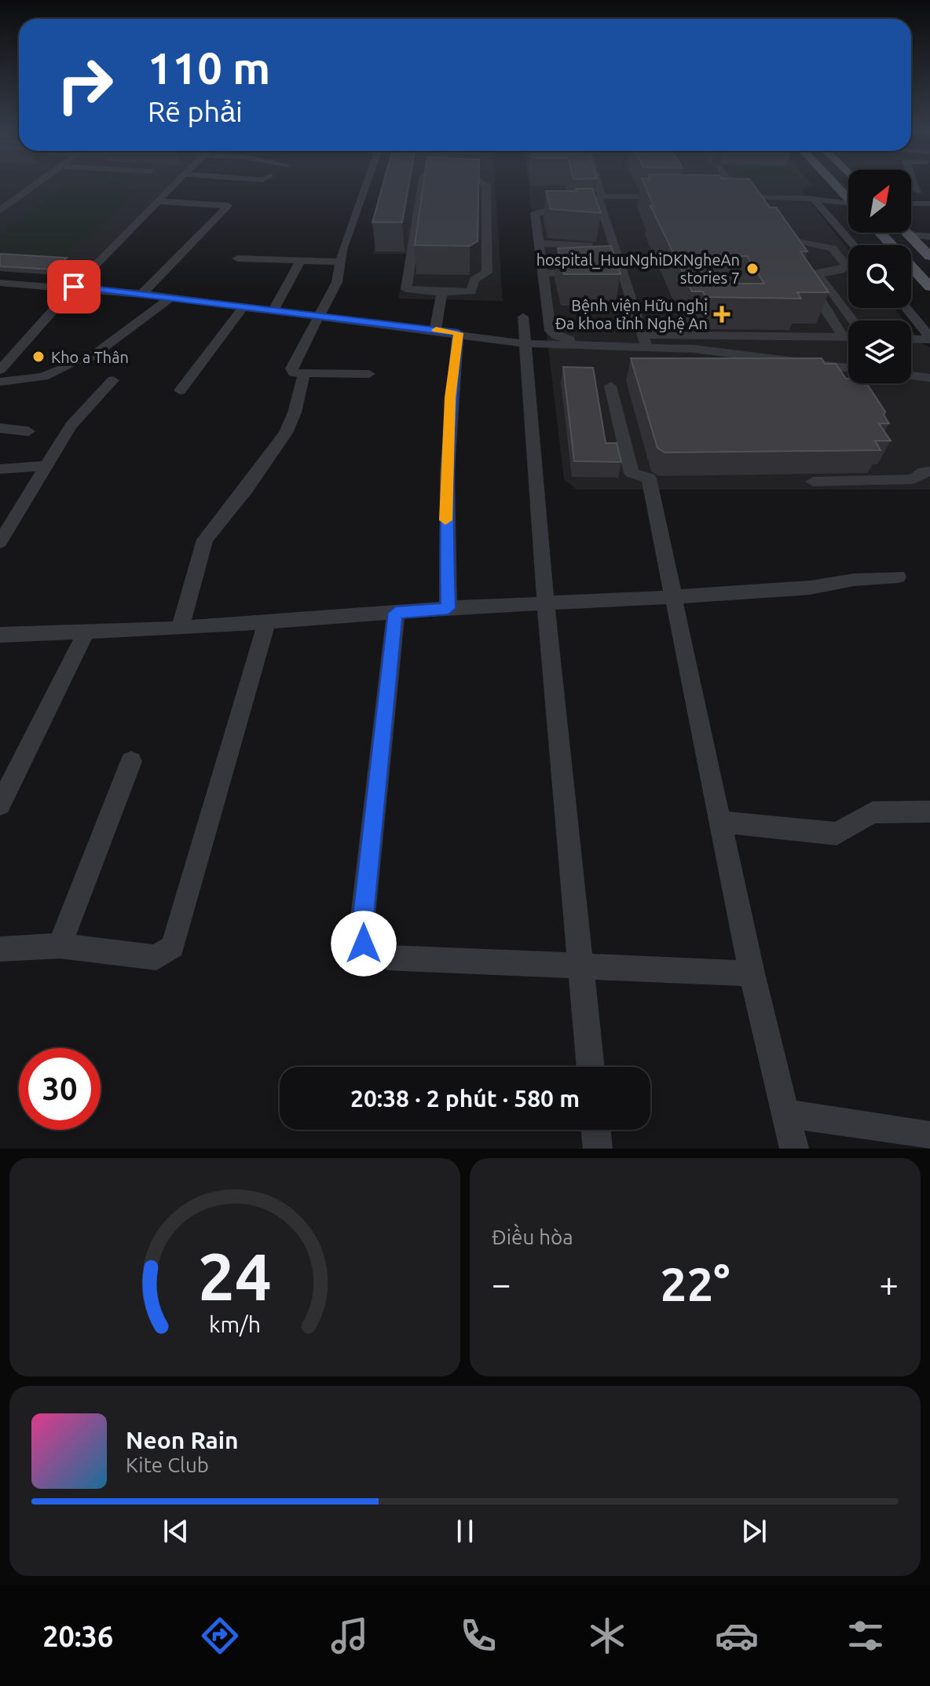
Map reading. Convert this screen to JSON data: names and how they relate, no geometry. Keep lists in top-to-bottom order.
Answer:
{
  "places": {
    "other": ["hospital_HuuNghiDKNgheAn stories 7", "Kho a Thân"],
    "health": ["Bệnh viện Hữu nghị Đa khoa tỉnh Nghệ An"]
  },
  "north": "top right",
  "page": {
    "turn": ["110 m", "Rẽ phải"],
    "limit": "30",
    "trip": "20:38 · 2 phút · 580 m",
    "tile": "Điều hòa",
    "heat": ["−", "22°", "+"],
    "song": ["Neon Rain", "Kite Club"],
    "tabs": "20:36",
    "gauge": ["24", "km/h"]
  }
}
